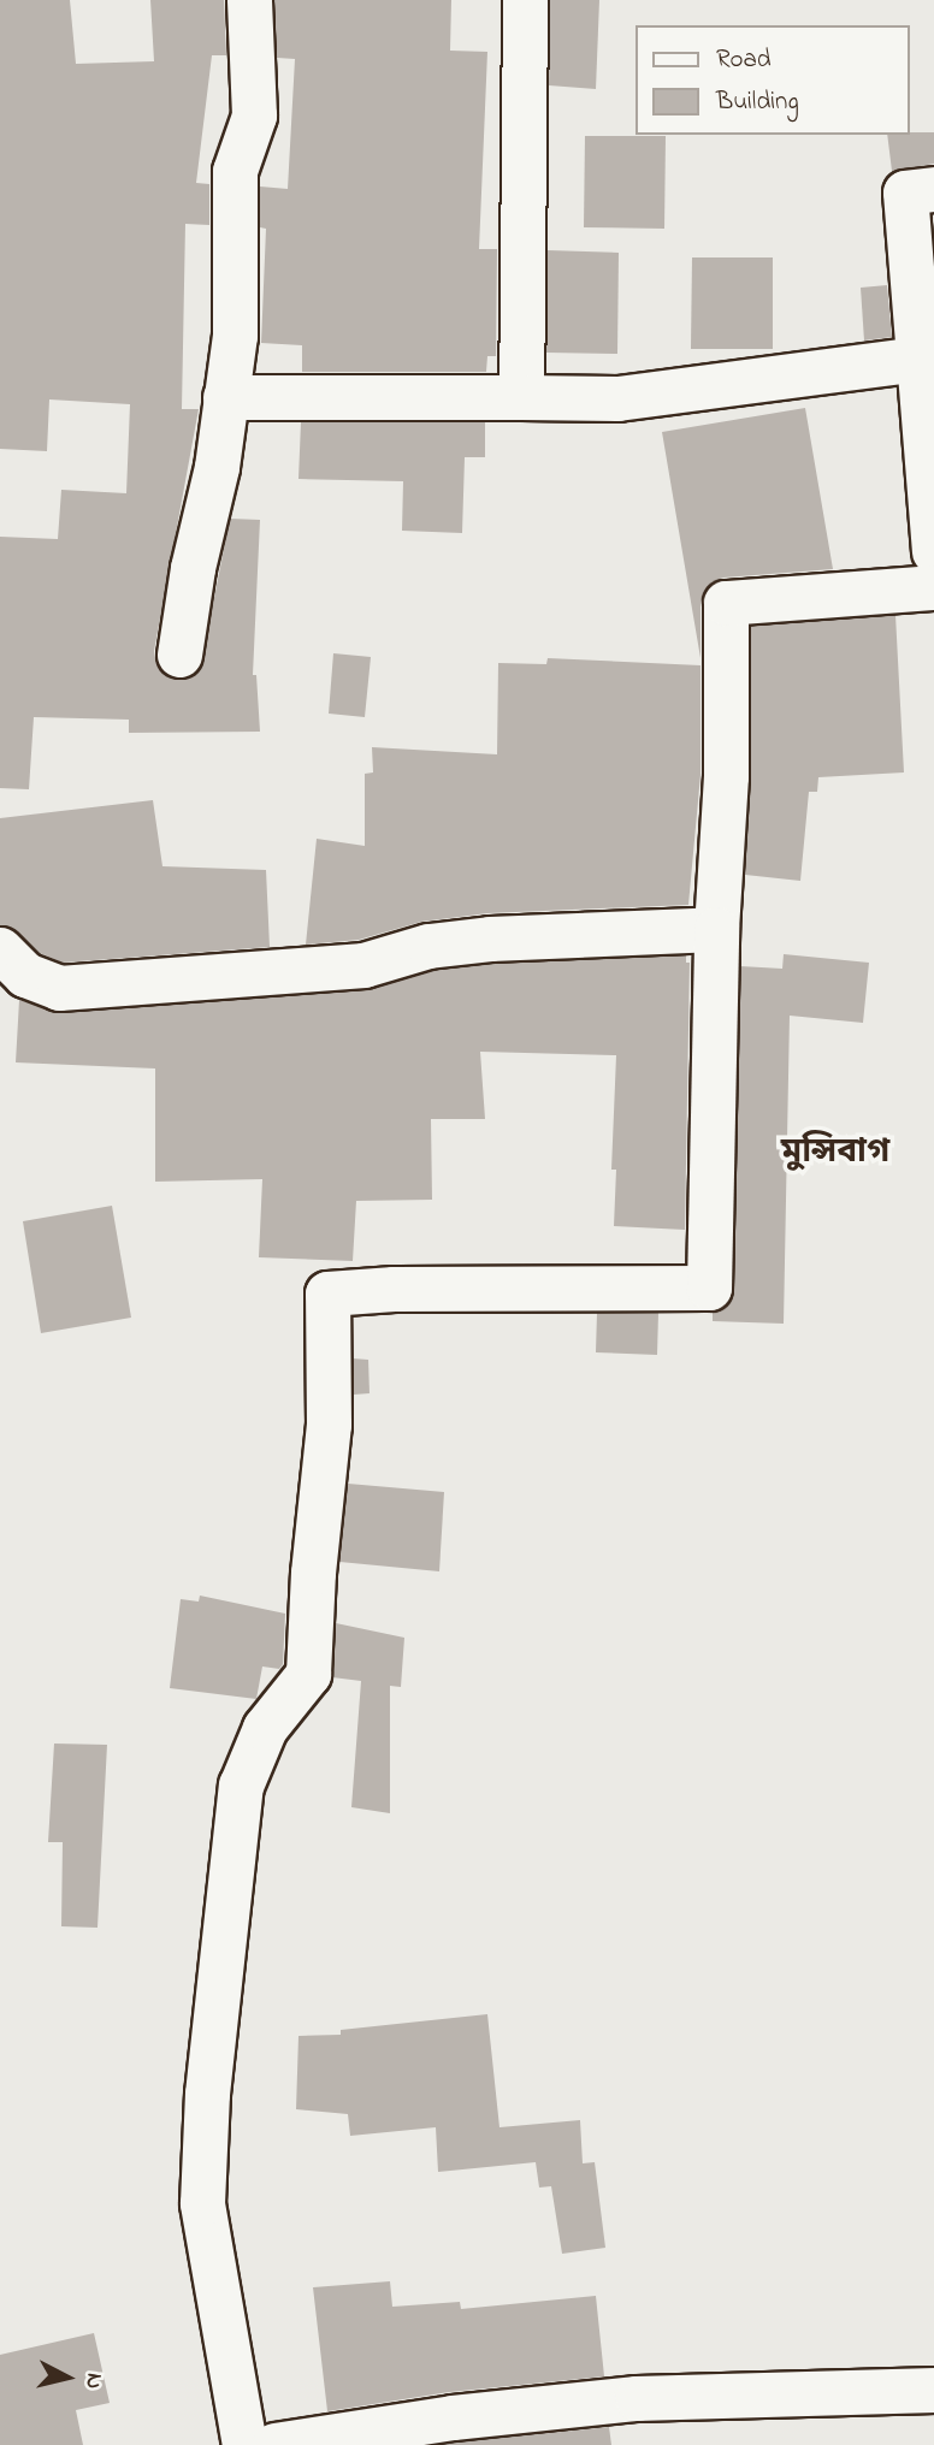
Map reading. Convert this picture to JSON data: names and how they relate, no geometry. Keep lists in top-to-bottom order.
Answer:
{
  "districts": ["মুন্সিবাগ"],
  "legend": ["Road", "Building"],
  "north": "right"
}
